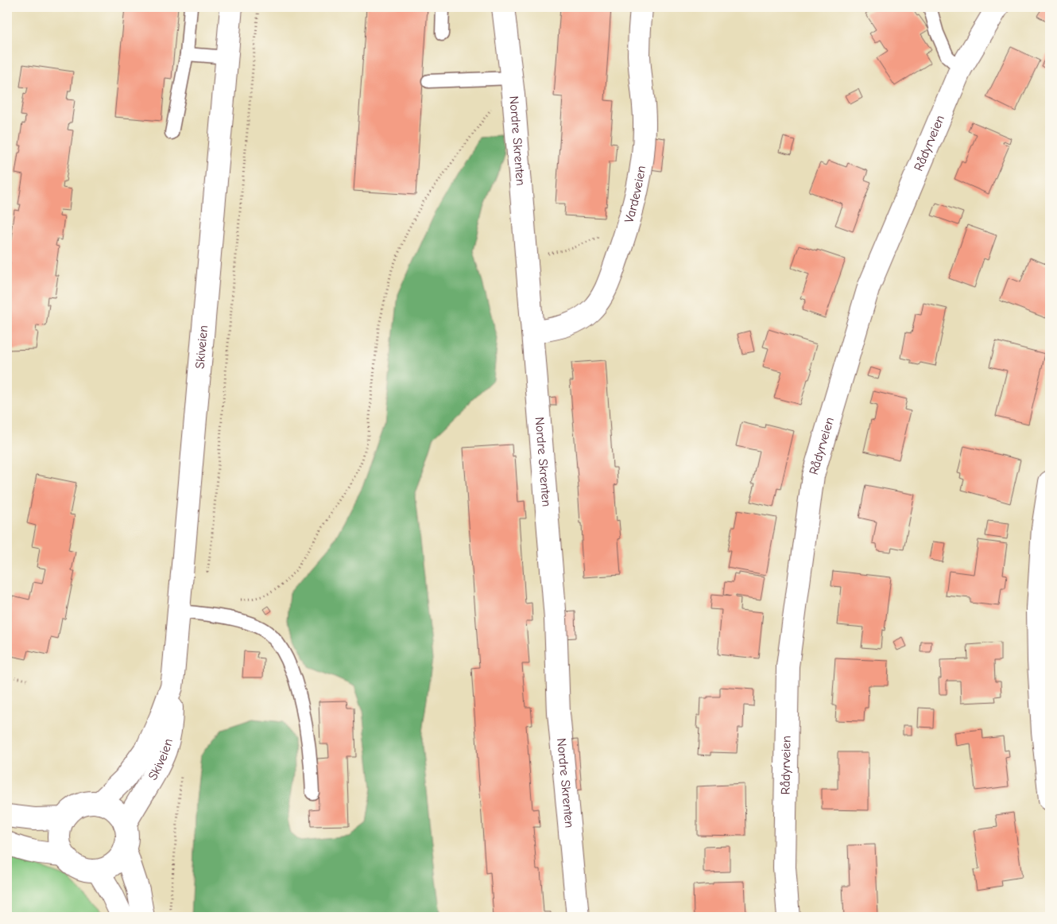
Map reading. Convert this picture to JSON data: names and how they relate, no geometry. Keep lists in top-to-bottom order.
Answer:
{
  "streets": {
    "street": [
      "Nordre Skrenten",
      "Rådyrveien",
      "Vardeveien",
      "Skiveien"
    ]
  },
  "crossings": [
    ["Nordre Skrenten", "Vardeveien"]
  ]
}
